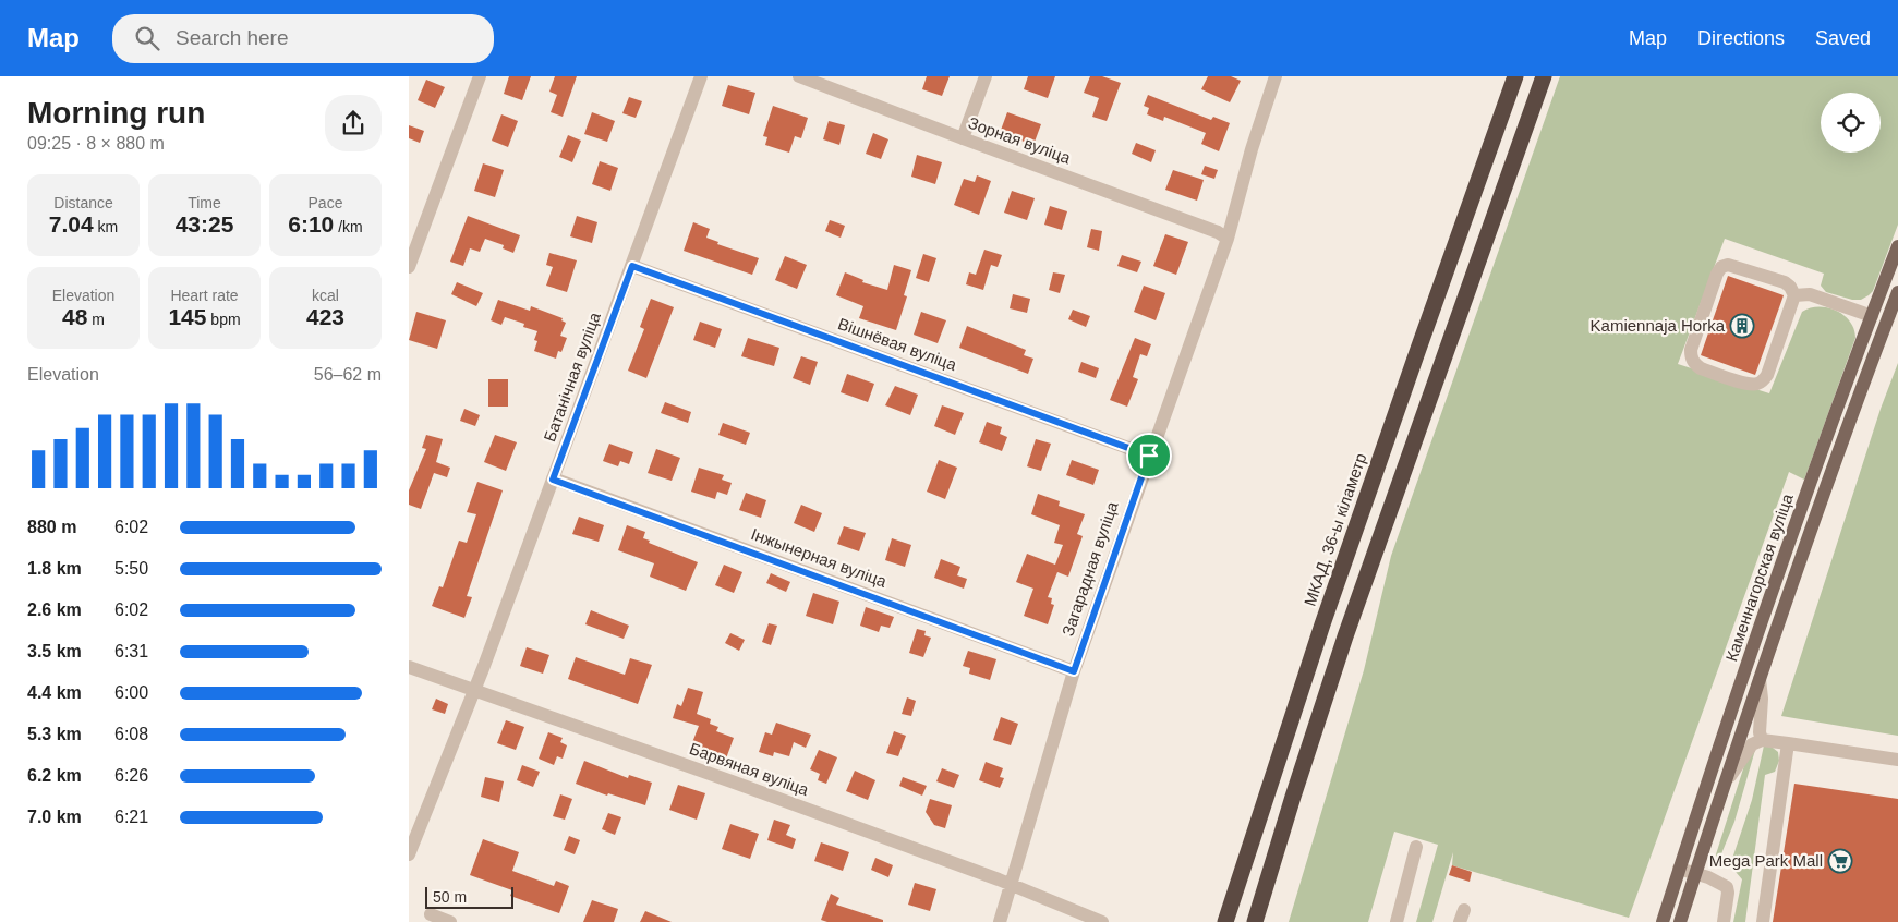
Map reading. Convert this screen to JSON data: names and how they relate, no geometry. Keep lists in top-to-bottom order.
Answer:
{
  "streets": {
    "highway": ["МКАД, 36-ы кіламетр"],
    "main road": ["Каменнагорская вуліца"],
    "street": [
      "Зорная вуліца",
      "Вішнёвая вуліца",
      "Батанічная вуліца",
      "Інжынерная вуліца",
      "Загарадная вуліца",
      "Барвяная вуліца"
    ]
  },
  "crossings": [
    ["Зорная вуліца", "Загарадная вуліца"],
    ["Вішнёвая вуліца", "Батанічная вуліца"],
    ["Вішнёвая вуліца", "Загарадная вуліца"],
    ["Батанічная вуліца", "Інжынерная вуліца"],
    ["Батанічная вуліца", "Барвяная вуліца"],
    ["Інжынерная вуліца", "Загарадная вуліца"],
    ["Загарадная вуліца", "Барвяная вуліца"]
  ],
  "places": {
    "building": ["Kamiennaja Horka"],
    "supermarket": ["Mega Park Mall"]
  },
  "scale_bar": "50 m",
  "page": {
    "header": "Map",
    "search": "Search here",
    "nav": ["Map", "Directions", "Saved"],
    "heading": ["Morning run", "09:25 · 8 × 880 m"],
    "stats": [
      ["Distance", "7.04 km"],
      ["Time", "43:25"],
      ["Pace", "6:10 /km"],
      ["Elevation", "48 m"],
      ["Heart rate", "145 bpm"],
      ["kcal", "423"]
    ],
    "chart": ["Elevation", "56–62 m"],
    "list": [
      {
        "name": "880 m",
        "note": "6:02"
      },
      {
        "name": "1.8 km",
        "note": "5:50"
      },
      {
        "name": "2.6 km",
        "note": "6:02"
      },
      {
        "name": "3.5 km",
        "note": "6:31"
      },
      {
        "name": "4.4 km",
        "note": "6:00"
      },
      {
        "name": "5.3 km",
        "note": "6:08"
      },
      {
        "name": "6.2 km",
        "note": "6:26"
      },
      {
        "name": "7.0 km",
        "note": "6:21"
      }
    ],
    "scale": "50 m"
  }
}
